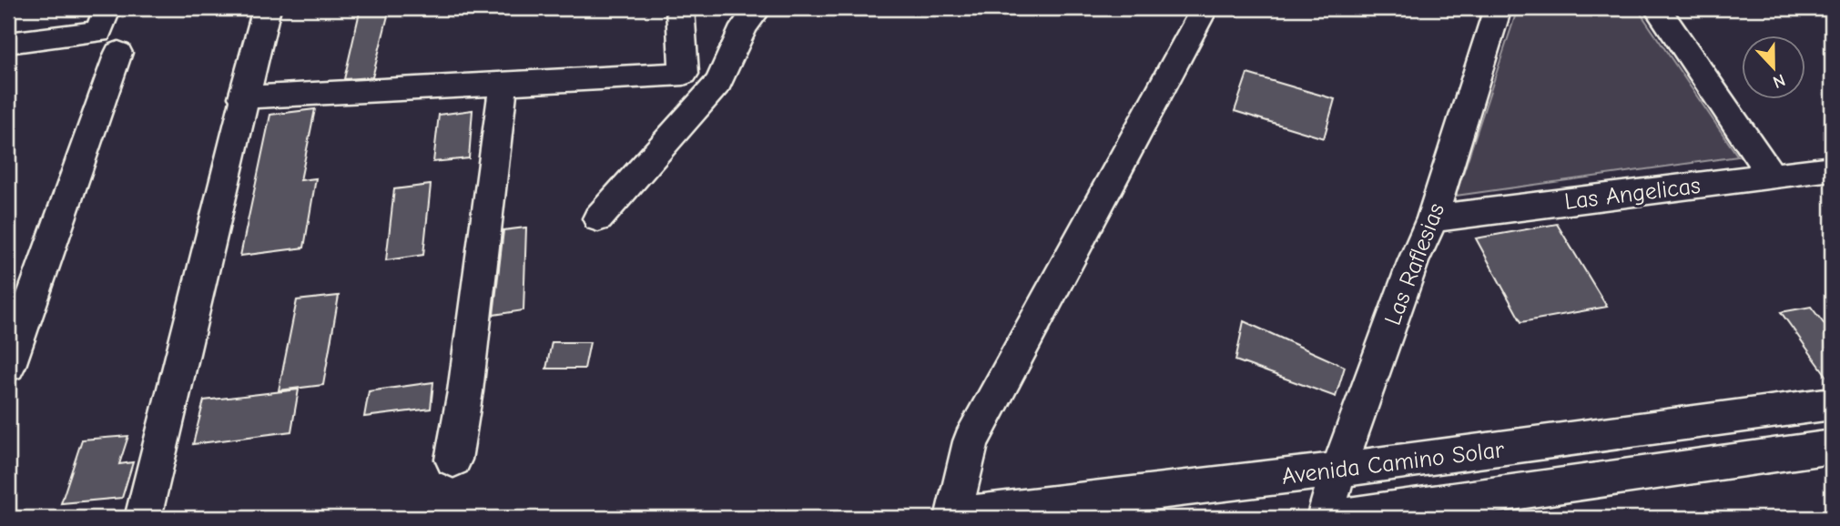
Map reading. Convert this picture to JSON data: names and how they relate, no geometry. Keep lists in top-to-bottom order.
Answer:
{
  "streets": {
    "street": ["Las Angelicas", "Las Raflesias", "Avenida Camino Solar"]
  },
  "crossings": [
    ["Las Angelicas", "Las Raflesias"],
    ["Las Raflesias", "Avenida Camino Solar"]
  ],
  "north": "bottom"
}
